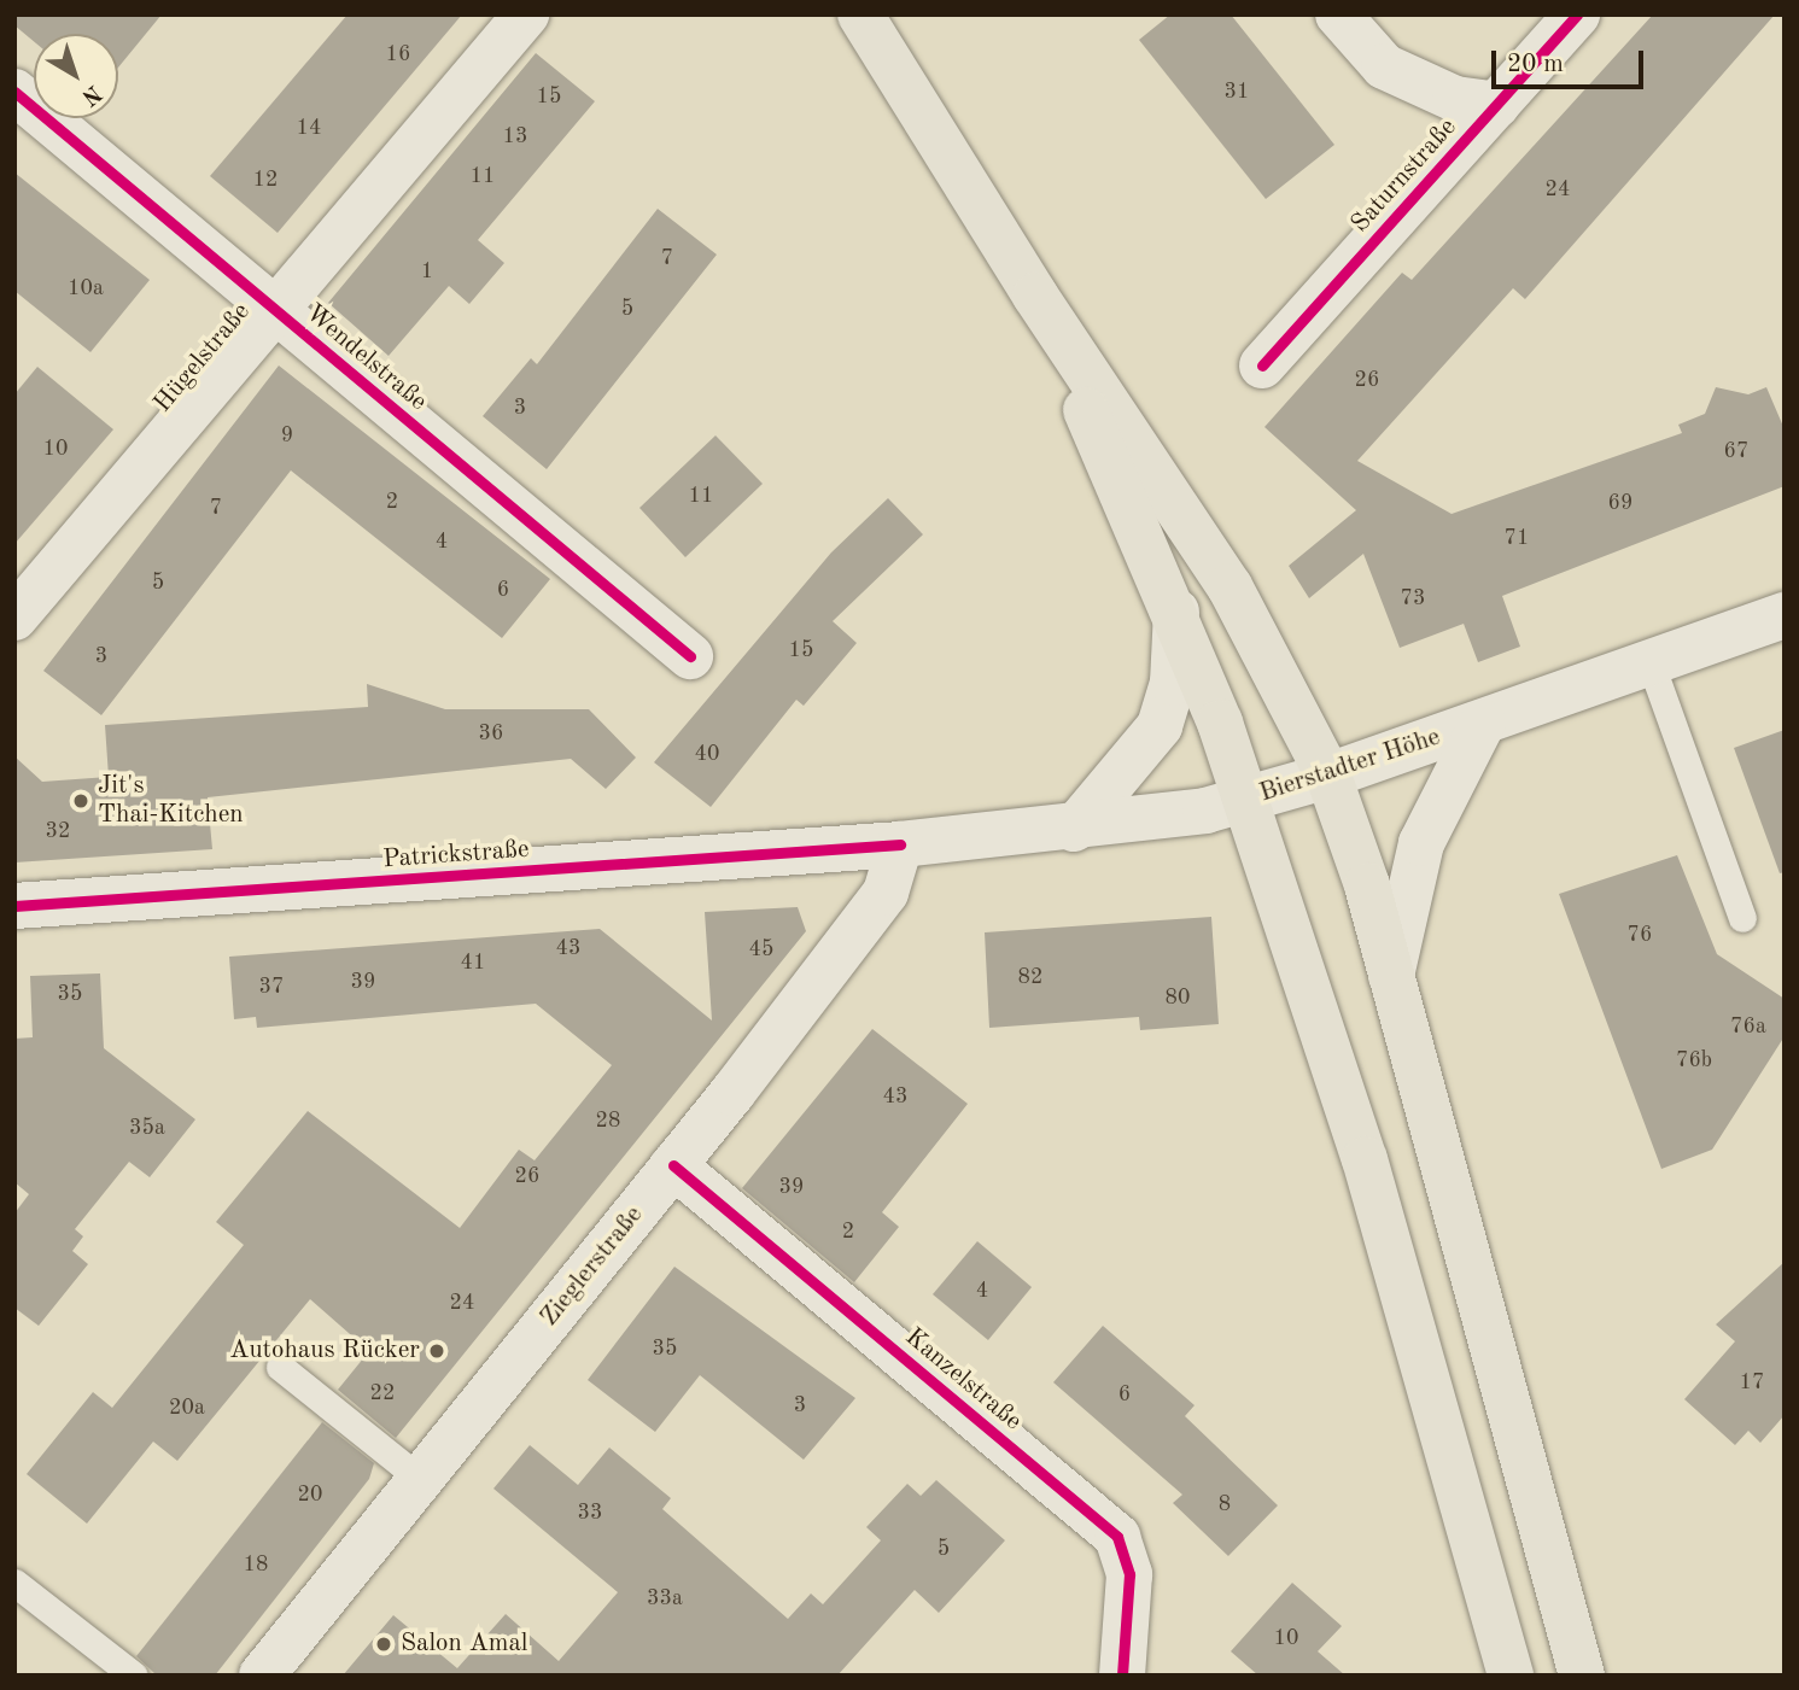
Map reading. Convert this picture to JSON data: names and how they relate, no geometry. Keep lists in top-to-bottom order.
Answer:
{
  "streets": {
    "main road": [
      "Saturnstraße",
      "Hügelstraße",
      "Wendelstraße",
      "Bierstadter Höhe",
      "Patrickstraße",
      "Zieglerstraße",
      "Kanzelstraße"
    ]
  },
  "crossings": [
    ["Hügelstraße", "Wendelstraße"],
    ["Bierstadter Höhe", "Patrickstraße"],
    ["Bierstadter Höhe", "Zieglerstraße"],
    ["Patrickstraße", "Zieglerstraße"],
    ["Zieglerstraße", "Kanzelstraße"]
  ],
  "places": ["Jit's Thai-Kitchen", "Autohaus Rücker", "Salon Amal"],
  "house_numbers": [
    "16",
    "31",
    "15",
    "14",
    "13",
    "11",
    "12",
    "24",
    "7",
    "1",
    "10a",
    "5",
    "26",
    "3",
    "9",
    "10",
    "67",
    "11",
    "2",
    "69",
    "7",
    "71",
    "4",
    "5",
    "6",
    "73",
    "15",
    "3",
    "36",
    "40",
    "32",
    "76",
    "43",
    "45",
    "41",
    "82",
    "39",
    "37",
    "35",
    "80",
    "76a",
    "76b",
    "43",
    "28",
    "35a",
    "26",
    "39",
    "2",
    "4",
    "24",
    "35",
    "17",
    "22",
    "6",
    "3",
    "20a",
    "20",
    "8",
    "33",
    "5",
    "18",
    "33a",
    "10"
  ],
  "scale_bar": "20 m",
  "north": "bottom right"
}
